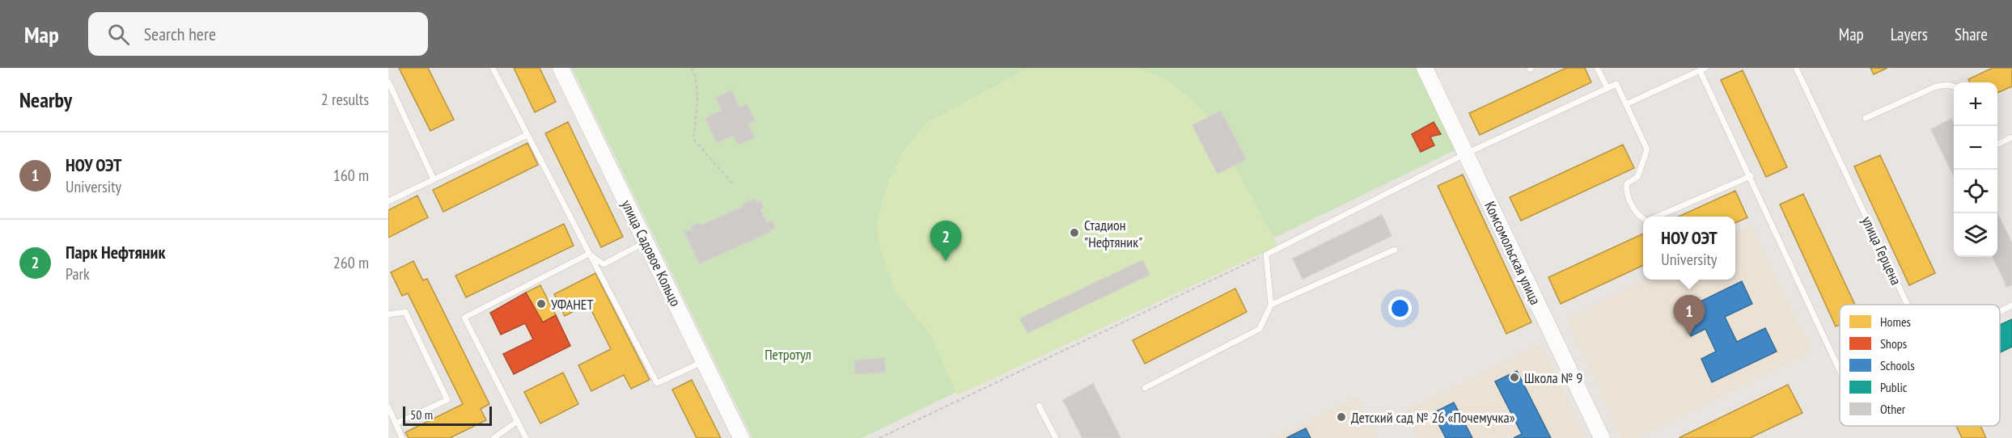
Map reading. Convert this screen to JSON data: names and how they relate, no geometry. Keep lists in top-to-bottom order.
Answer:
{
  "streets": {
    "main road": ["улица Садовое Кольцо", "Комсомольская улица"],
    "lane": ["улица Герцена"]
  },
  "parks": ["Петротул"],
  "places": [
    "Стадион \"Нефтяник\"",
    "УФАНЕТ",
    "Школа № 9",
    "Детский сад № 26 «Почемучка»"
  ],
  "legend": [
    "Homes",
    "Shops",
    "Schools",
    "Public",
    "Other"
  ],
  "scale_bar": "50 m",
  "page": {
    "header": "Map",
    "search": "Search here",
    "nav": ["Map", "Layers", "Share"],
    "heading": ["Nearby", "2 results"],
    "map_buttons": ["+", "−"],
    "list": [
      {
        "mark": "1",
        "name": "НОУ ОЭТ",
        "note": "University",
        "value": "160 m"
      },
      {
        "mark": "2",
        "name": "Парк Нефтяник",
        "note": "Park",
        "value": "260 m"
      }
    ],
    "popup": ["НОУ ОЭТ", "University"],
    "pins": ["2", "1"],
    "scale": "50 m"
  }
}
